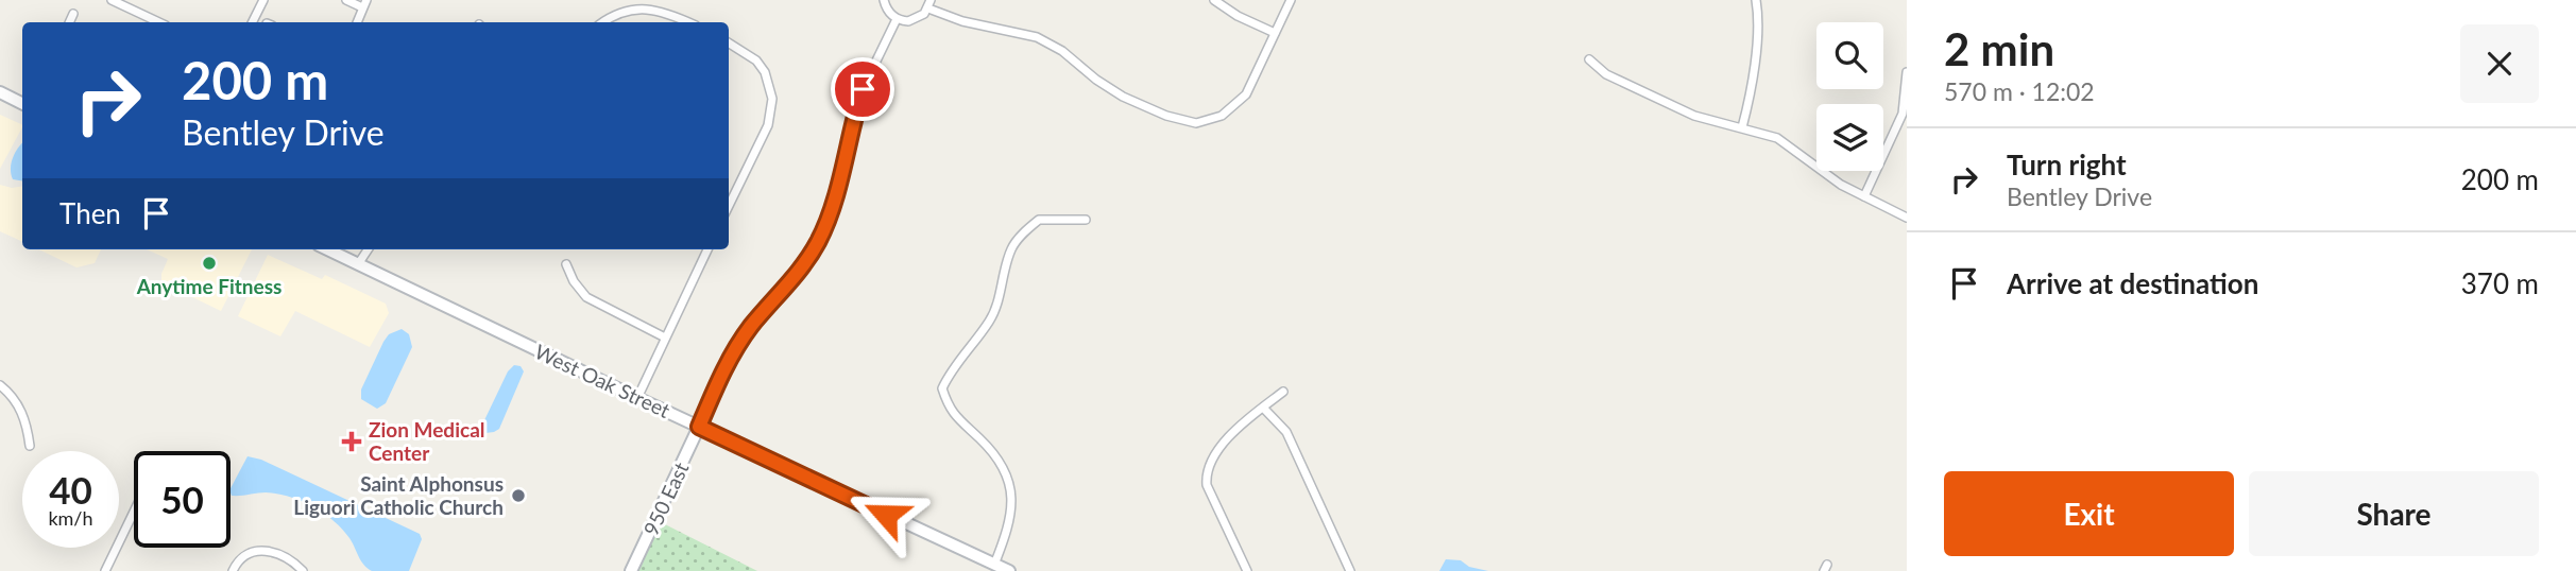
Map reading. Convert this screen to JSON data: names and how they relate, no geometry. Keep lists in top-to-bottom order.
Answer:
{
  "streets": {
    "main road": ["West Oak Street", "950 East"]
  },
  "crossings": [
    ["West Oak Street", "950 East"]
  ],
  "places": {
    "other": ["Anytime Fitness", "Saint Alphonsus Liguori Catholic Church"],
    "health": ["Zion Medical Center"]
  },
  "page": {
    "heading": ["2 min", "570 m · 12:02"],
    "turn": ["200 m", "Bentley Drive"],
    "list": [
      {
        "name": "Turn right",
        "note": "Bentley Drive",
        "value": "200 m"
      },
      {
        "name": "Arrive at destination",
        "value": "370 m"
      }
    ],
    "then": "Then",
    "speed": "40 km/h",
    "limit": "50",
    "buttons": ["Exit", "Share"]
  }
}
